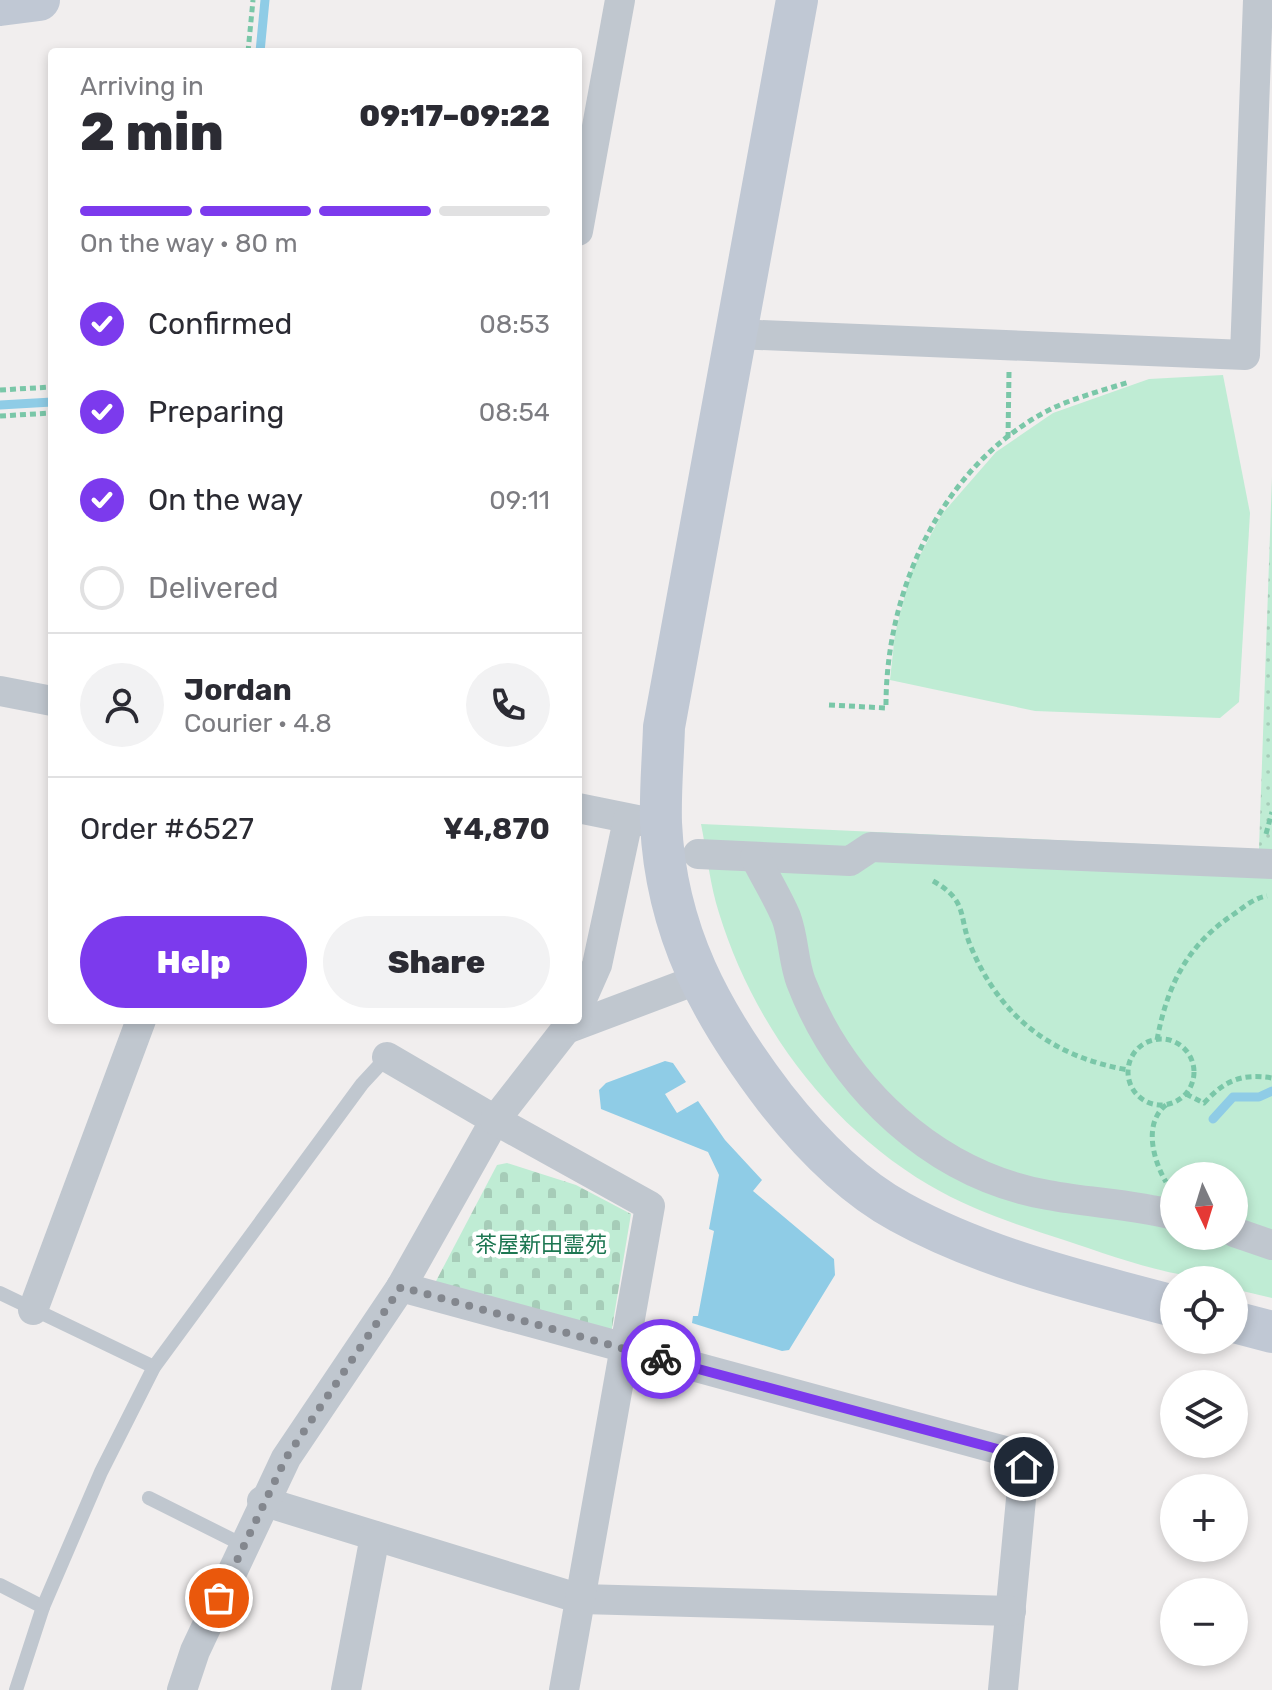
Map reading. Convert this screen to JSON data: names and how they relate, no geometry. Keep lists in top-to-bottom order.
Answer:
{
  "parks": ["茶屋新田霊苑"],
  "north": "bottom",
  "page": {
    "heading": ["2 min", "Arriving in", "09:17–09:22"],
    "panel": [
      "Jordan",
      "Courier · 4.8",
      "Order #6527",
      "¥4,870"
    ],
    "bar": "On the way · 80 m",
    "list": [
      ["Confirmed", "08:53"],
      ["Preparing", "08:54"],
      ["On the way", "09:11"],
      "Delivered"
    ],
    "buttons": ["Help", "Share"],
    "map_buttons": ["+", "−"]
  }
}
